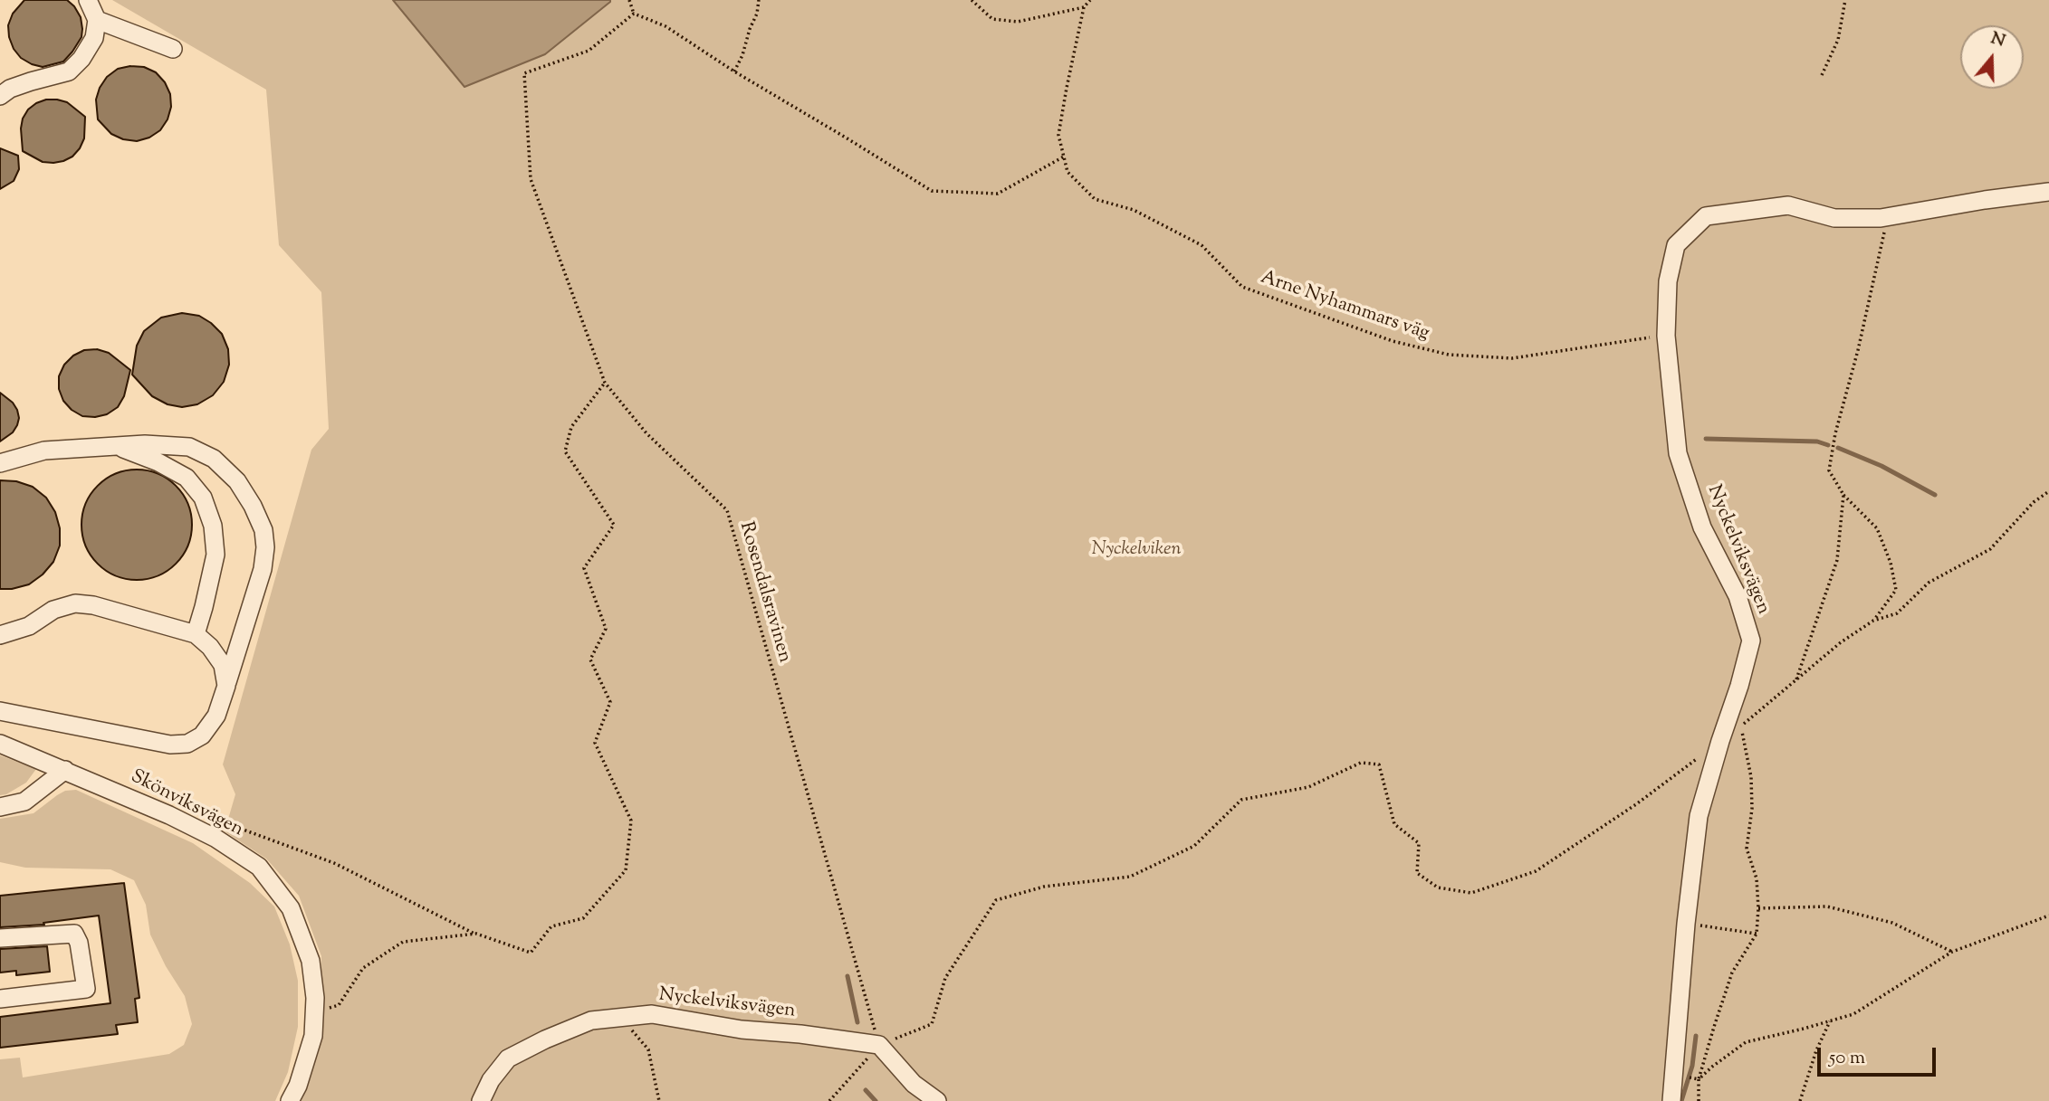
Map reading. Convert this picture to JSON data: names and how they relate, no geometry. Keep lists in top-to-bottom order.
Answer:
{
  "streets": {
    "street": ["Nyckelviksvägen", "Skönviksvägen"],
    "path": ["Arne Nyhammars väg", "Rosendalsravinen"]
  },
  "crossings": [
    ["Arne Nyhammars väg", "Nyckelviksvägen"],
    ["Nyckelviksvägen", "Rosendalsravinen"]
  ],
  "parks": ["Nyckelviken"],
  "scale_bar": "50 m",
  "north": "top"
}
